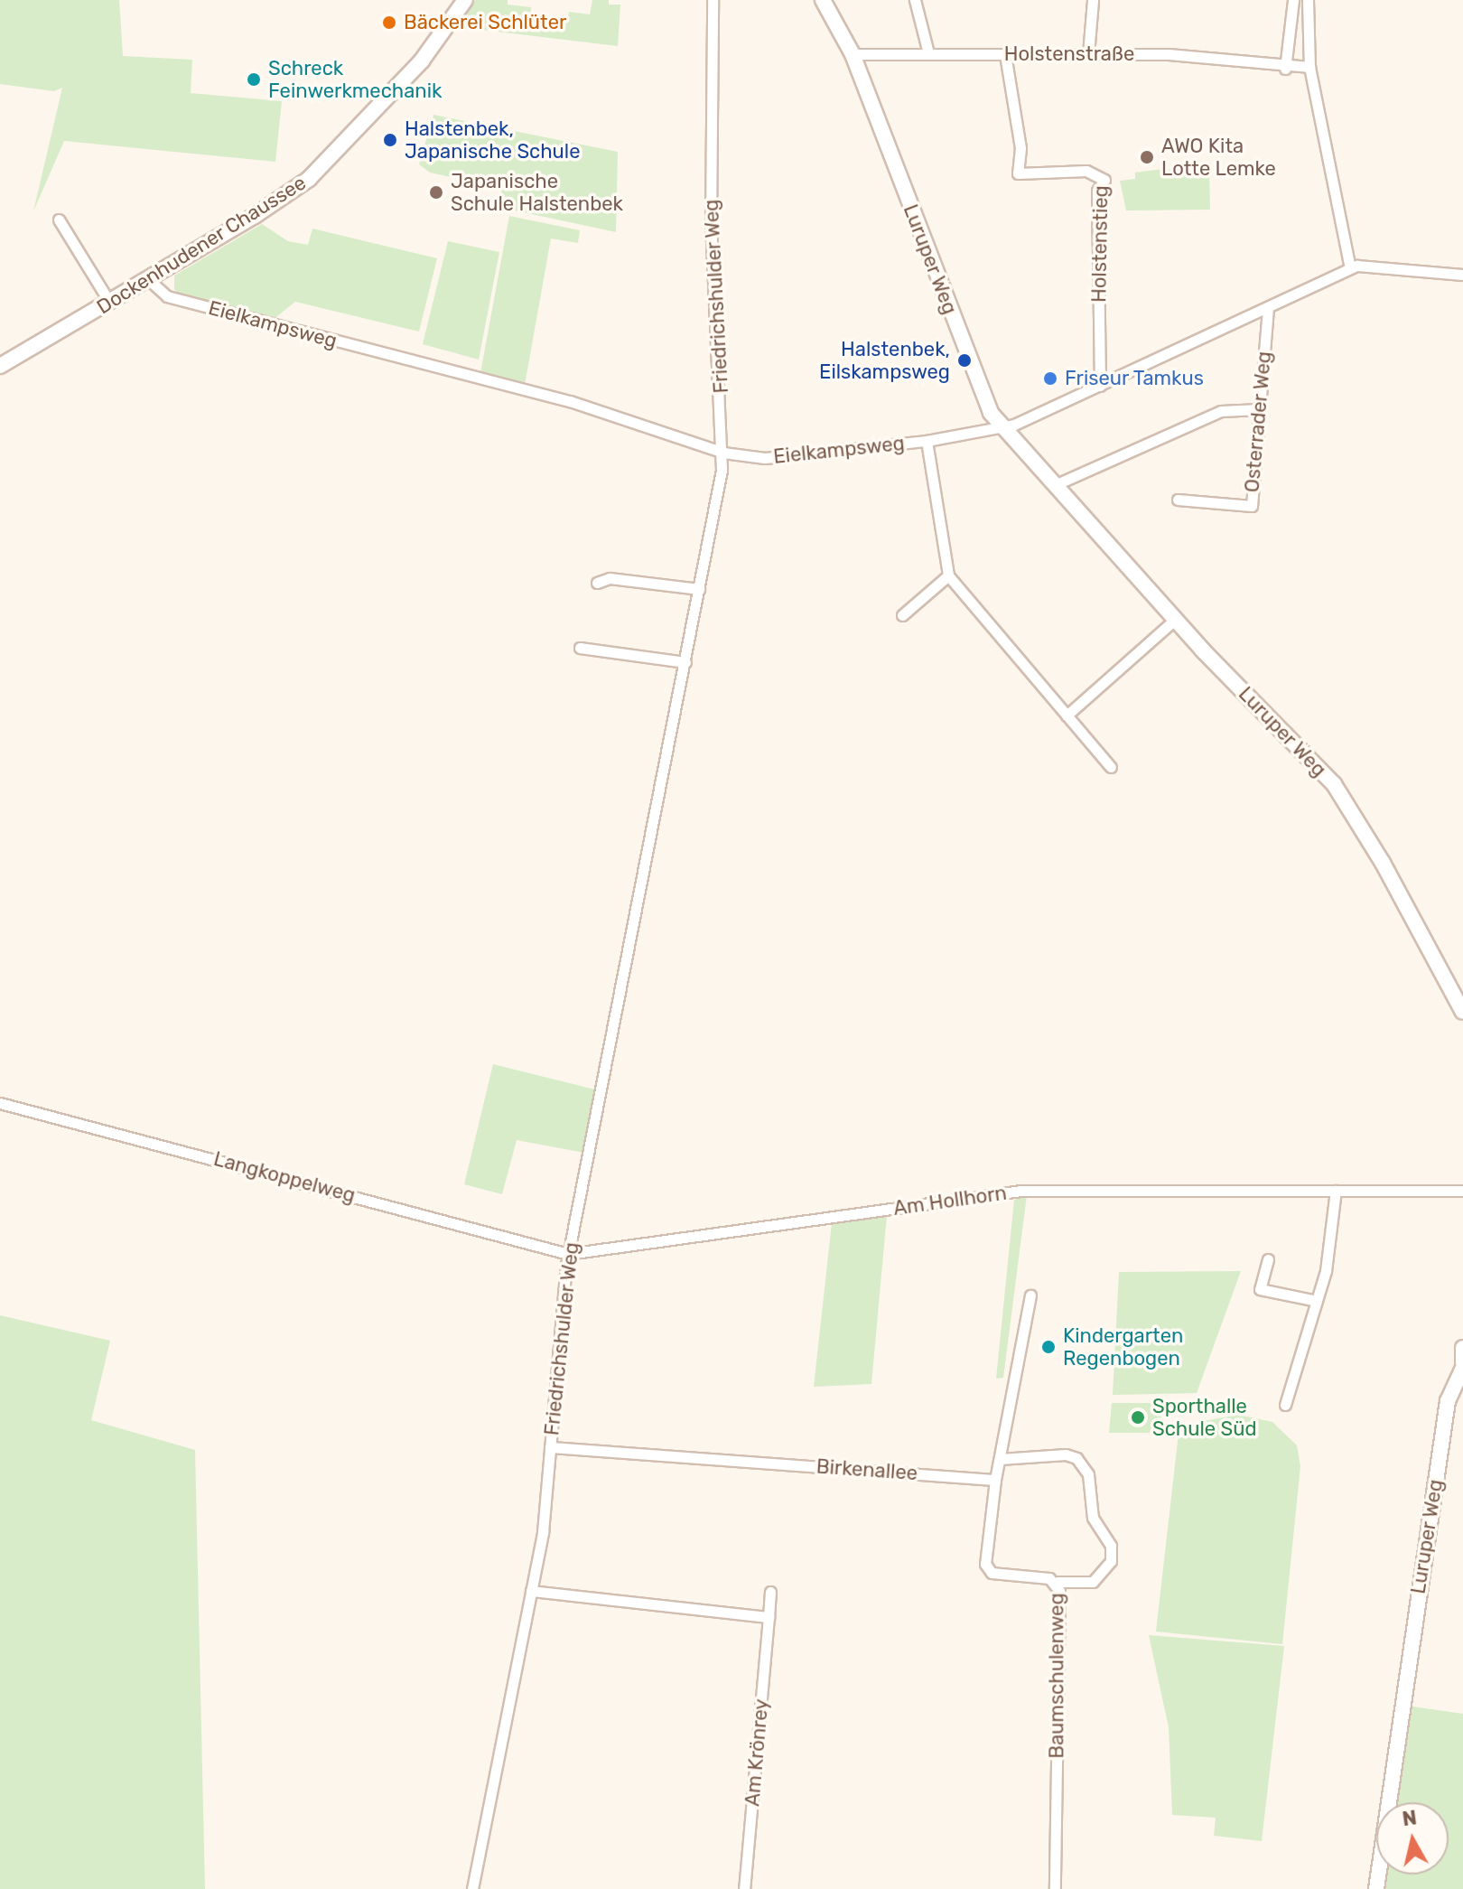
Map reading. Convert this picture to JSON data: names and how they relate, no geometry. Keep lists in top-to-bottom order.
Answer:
{
  "streets": {
    "street": [
      "Holstenstraße",
      "Holstenstieg",
      "Dockenhudener Chaussee",
      "Luruper Weg",
      "Friedrichshulder Weg",
      "Eielkampsweg",
      "Osterrader Weg",
      "Langkoppelweg",
      "Am Hollhorn",
      "Birkenallee",
      "Baumschulenweg",
      "Am Krönrey"
    ]
  },
  "crossings": [
    ["Holstenstraße", "Holstenstieg"],
    ["Holstenstraße", "Luruper Weg"],
    ["Holstenstieg", "Eielkampsweg"],
    ["Dockenhudener Chaussee", "Eielkampsweg"],
    ["Luruper Weg", "Eielkampsweg"],
    ["Friedrichshulder Weg", "Eielkampsweg"],
    ["Friedrichshulder Weg", "Langkoppelweg"],
    ["Friedrichshulder Weg", "Am Hollhorn"],
    ["Friedrichshulder Weg", "Birkenallee"],
    ["Eielkampsweg", "Osterrader Weg"],
    ["Langkoppelweg", "Am Hollhorn"],
    ["Birkenallee", "Baumschulenweg"]
  ],
  "places": [
    "Bäckerei Schlüter",
    "Schreck Feinwerkmechanik",
    "Halstenbek, Japanische Schule",
    "AWO Kita Lotte Lemke",
    "Japanische Schule Halstenbek",
    "Halstenbek, Eilskampsweg",
    "Friseur Tamkus",
    "Kindergarten Regenbogen",
    "Sporthalle Schule Süd"
  ],
  "north": "top"
}
